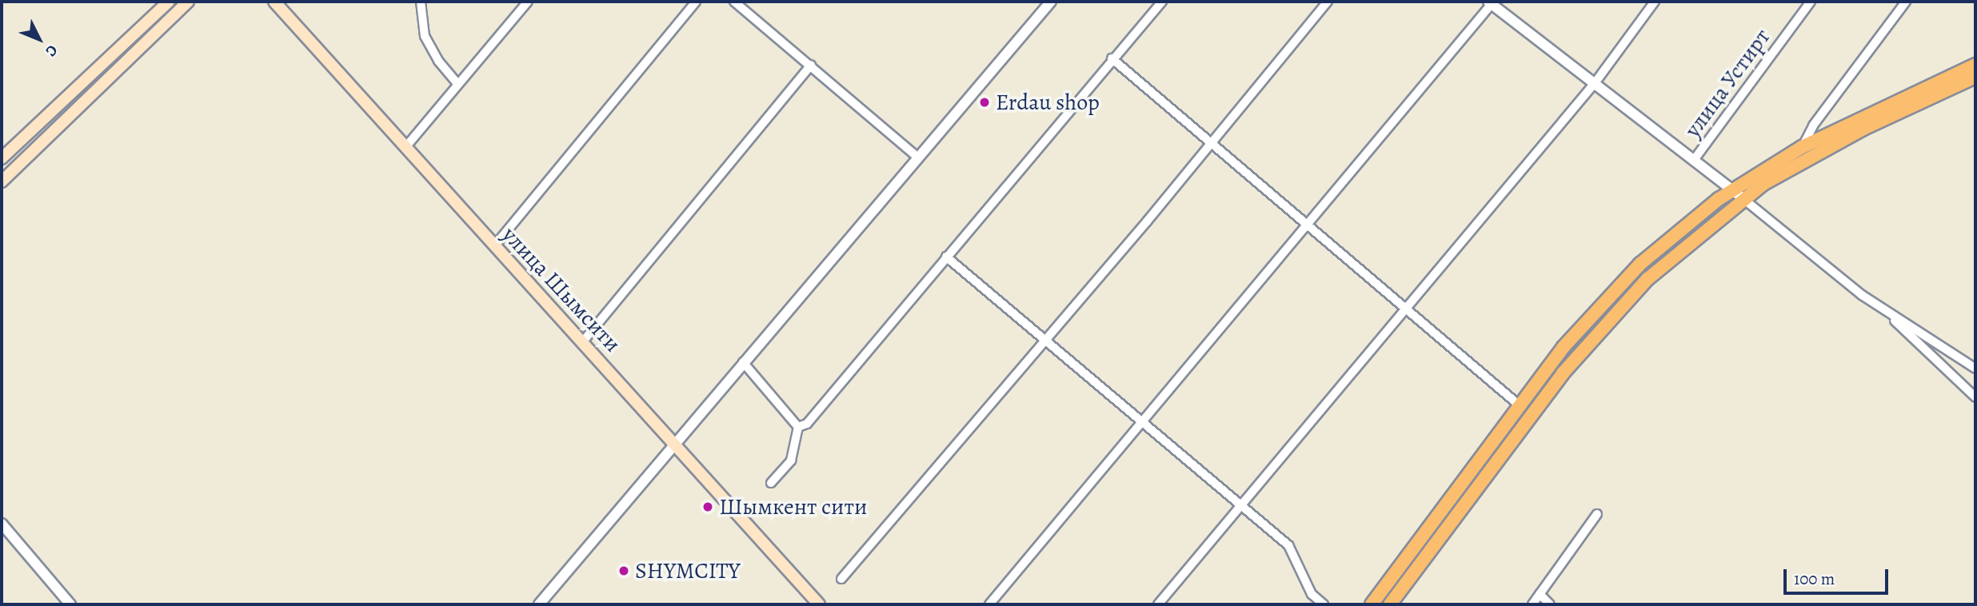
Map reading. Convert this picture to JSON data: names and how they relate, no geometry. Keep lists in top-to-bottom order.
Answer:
{
  "streets": {
    "main road": ["улица Шымсити"],
    "street": ["улица Устирт"]
  },
  "places": ["Erdau shop", "Шымкент сити", "SHYMCITY"],
  "scale_bar": "100 m",
  "north": "bottom right"
}
